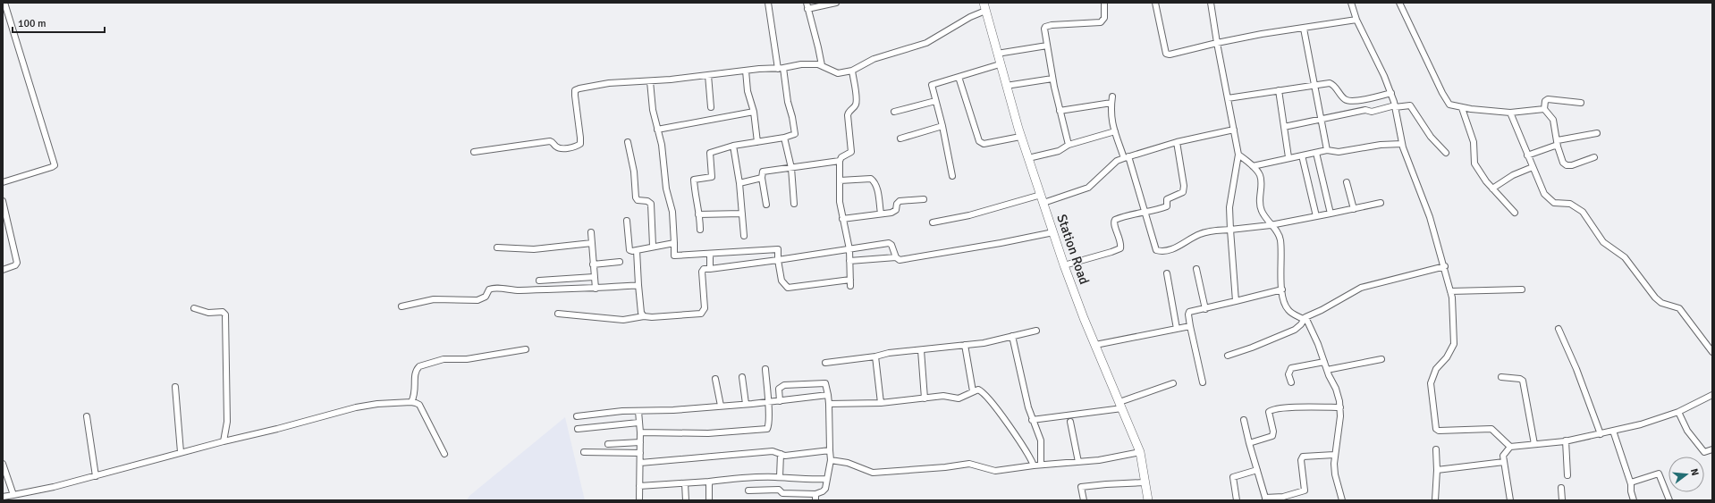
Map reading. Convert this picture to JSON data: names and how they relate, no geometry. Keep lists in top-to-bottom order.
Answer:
{
  "streets": {
    "main road": ["Station Road"]
  },
  "scale_bar": "100 m",
  "north": "right"
}
